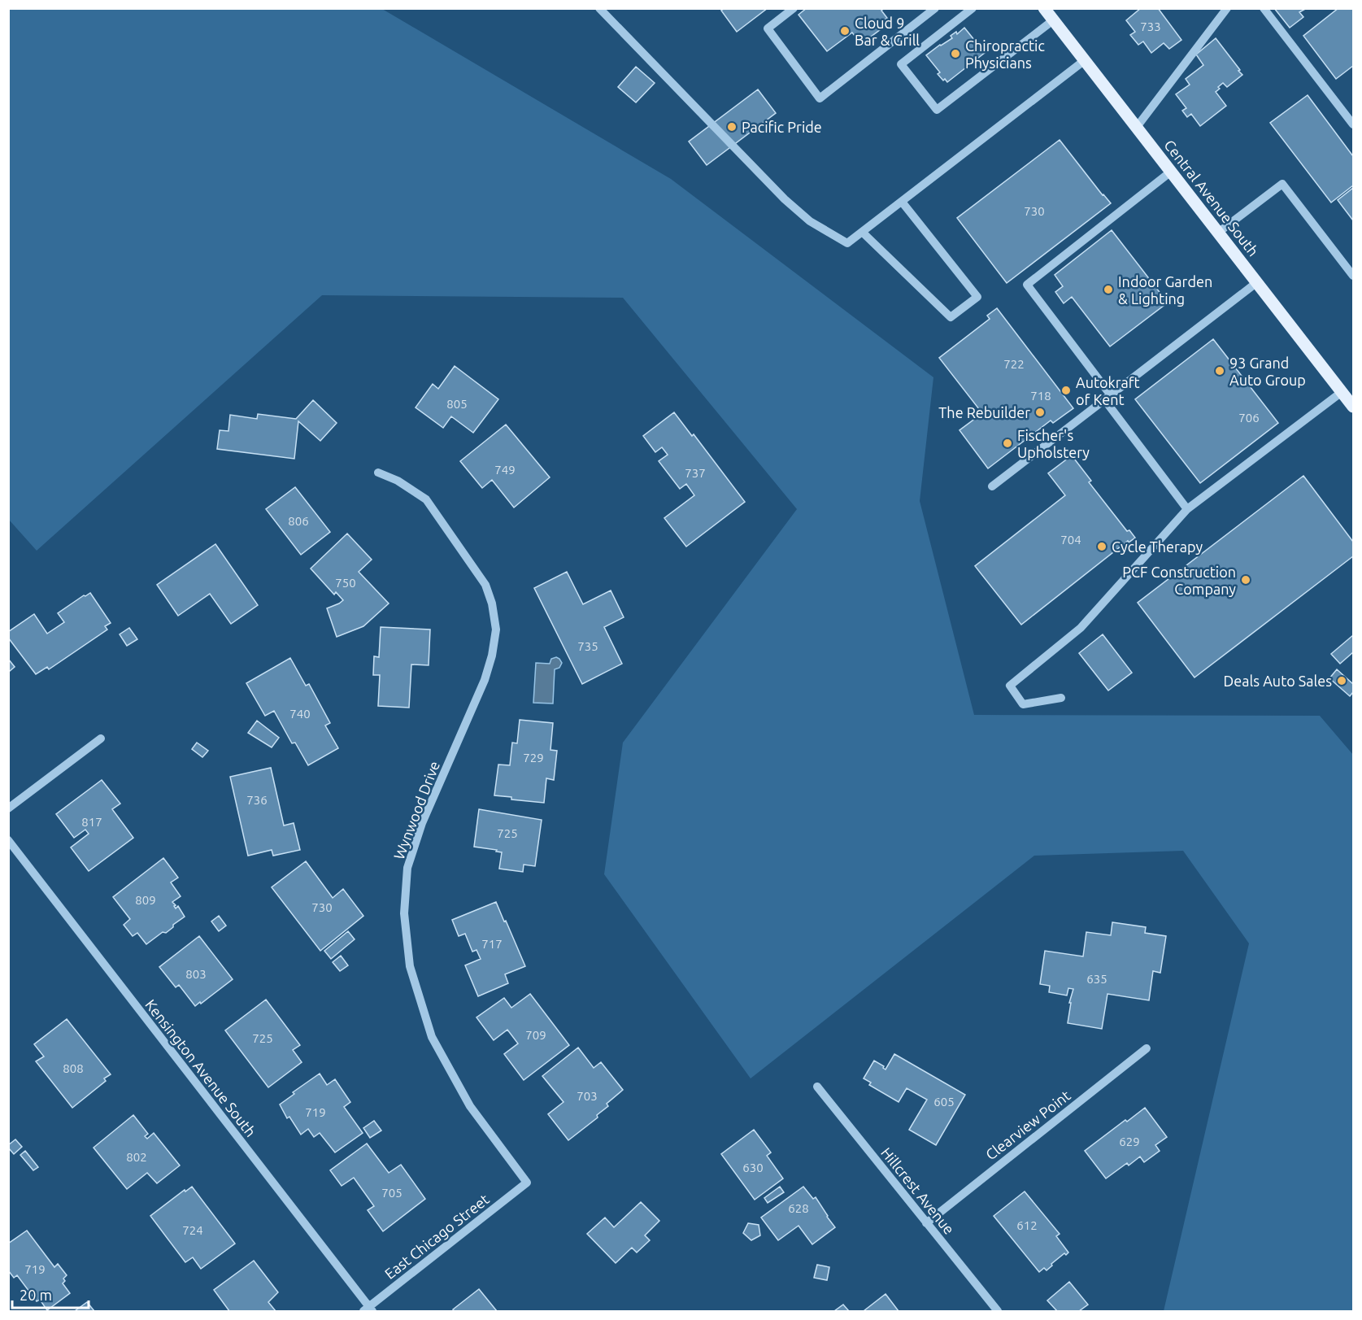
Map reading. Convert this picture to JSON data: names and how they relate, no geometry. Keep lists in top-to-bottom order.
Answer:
{
  "streets": {
    "main road": ["Central Avenue South"],
    "street": [
      "Wynwood Drive",
      "Kensington Avenue South",
      "Clearview Point",
      "Hillcrest Avenue",
      "East Chicago Street"
    ]
  },
  "crossings": [
    ["Wynwood Drive", "East Chicago Street"],
    ["Kensington Avenue South", "East Chicago Street"],
    ["Clearview Point", "Hillcrest Avenue"]
  ],
  "places": [
    "Cloud 9 Bar & Grill",
    "Chiropractic Physicians",
    "Pacific Pride",
    "Indoor Garden & Lighting",
    "93 Grand Auto Group",
    "Autokraft of Kent",
    "The Rebuilder",
    "Fischer's Upholstery",
    "Cycle Therapy",
    "PCF Construction Company",
    "Deals Auto Sales"
  ],
  "house_numbers": [
    "733",
    "730",
    "722",
    "718",
    "805",
    "706",
    "749",
    "737",
    "806",
    "704",
    "750",
    "735",
    "740",
    "729",
    "736",
    "817",
    "725",
    "809",
    "730",
    "717",
    "803",
    "635",
    "709",
    "725",
    "808",
    "703",
    "605",
    "719",
    "629",
    "802",
    "630",
    "705",
    "628",
    "612",
    "724",
    "719"
  ],
  "scale_bar": "20 m"
}
